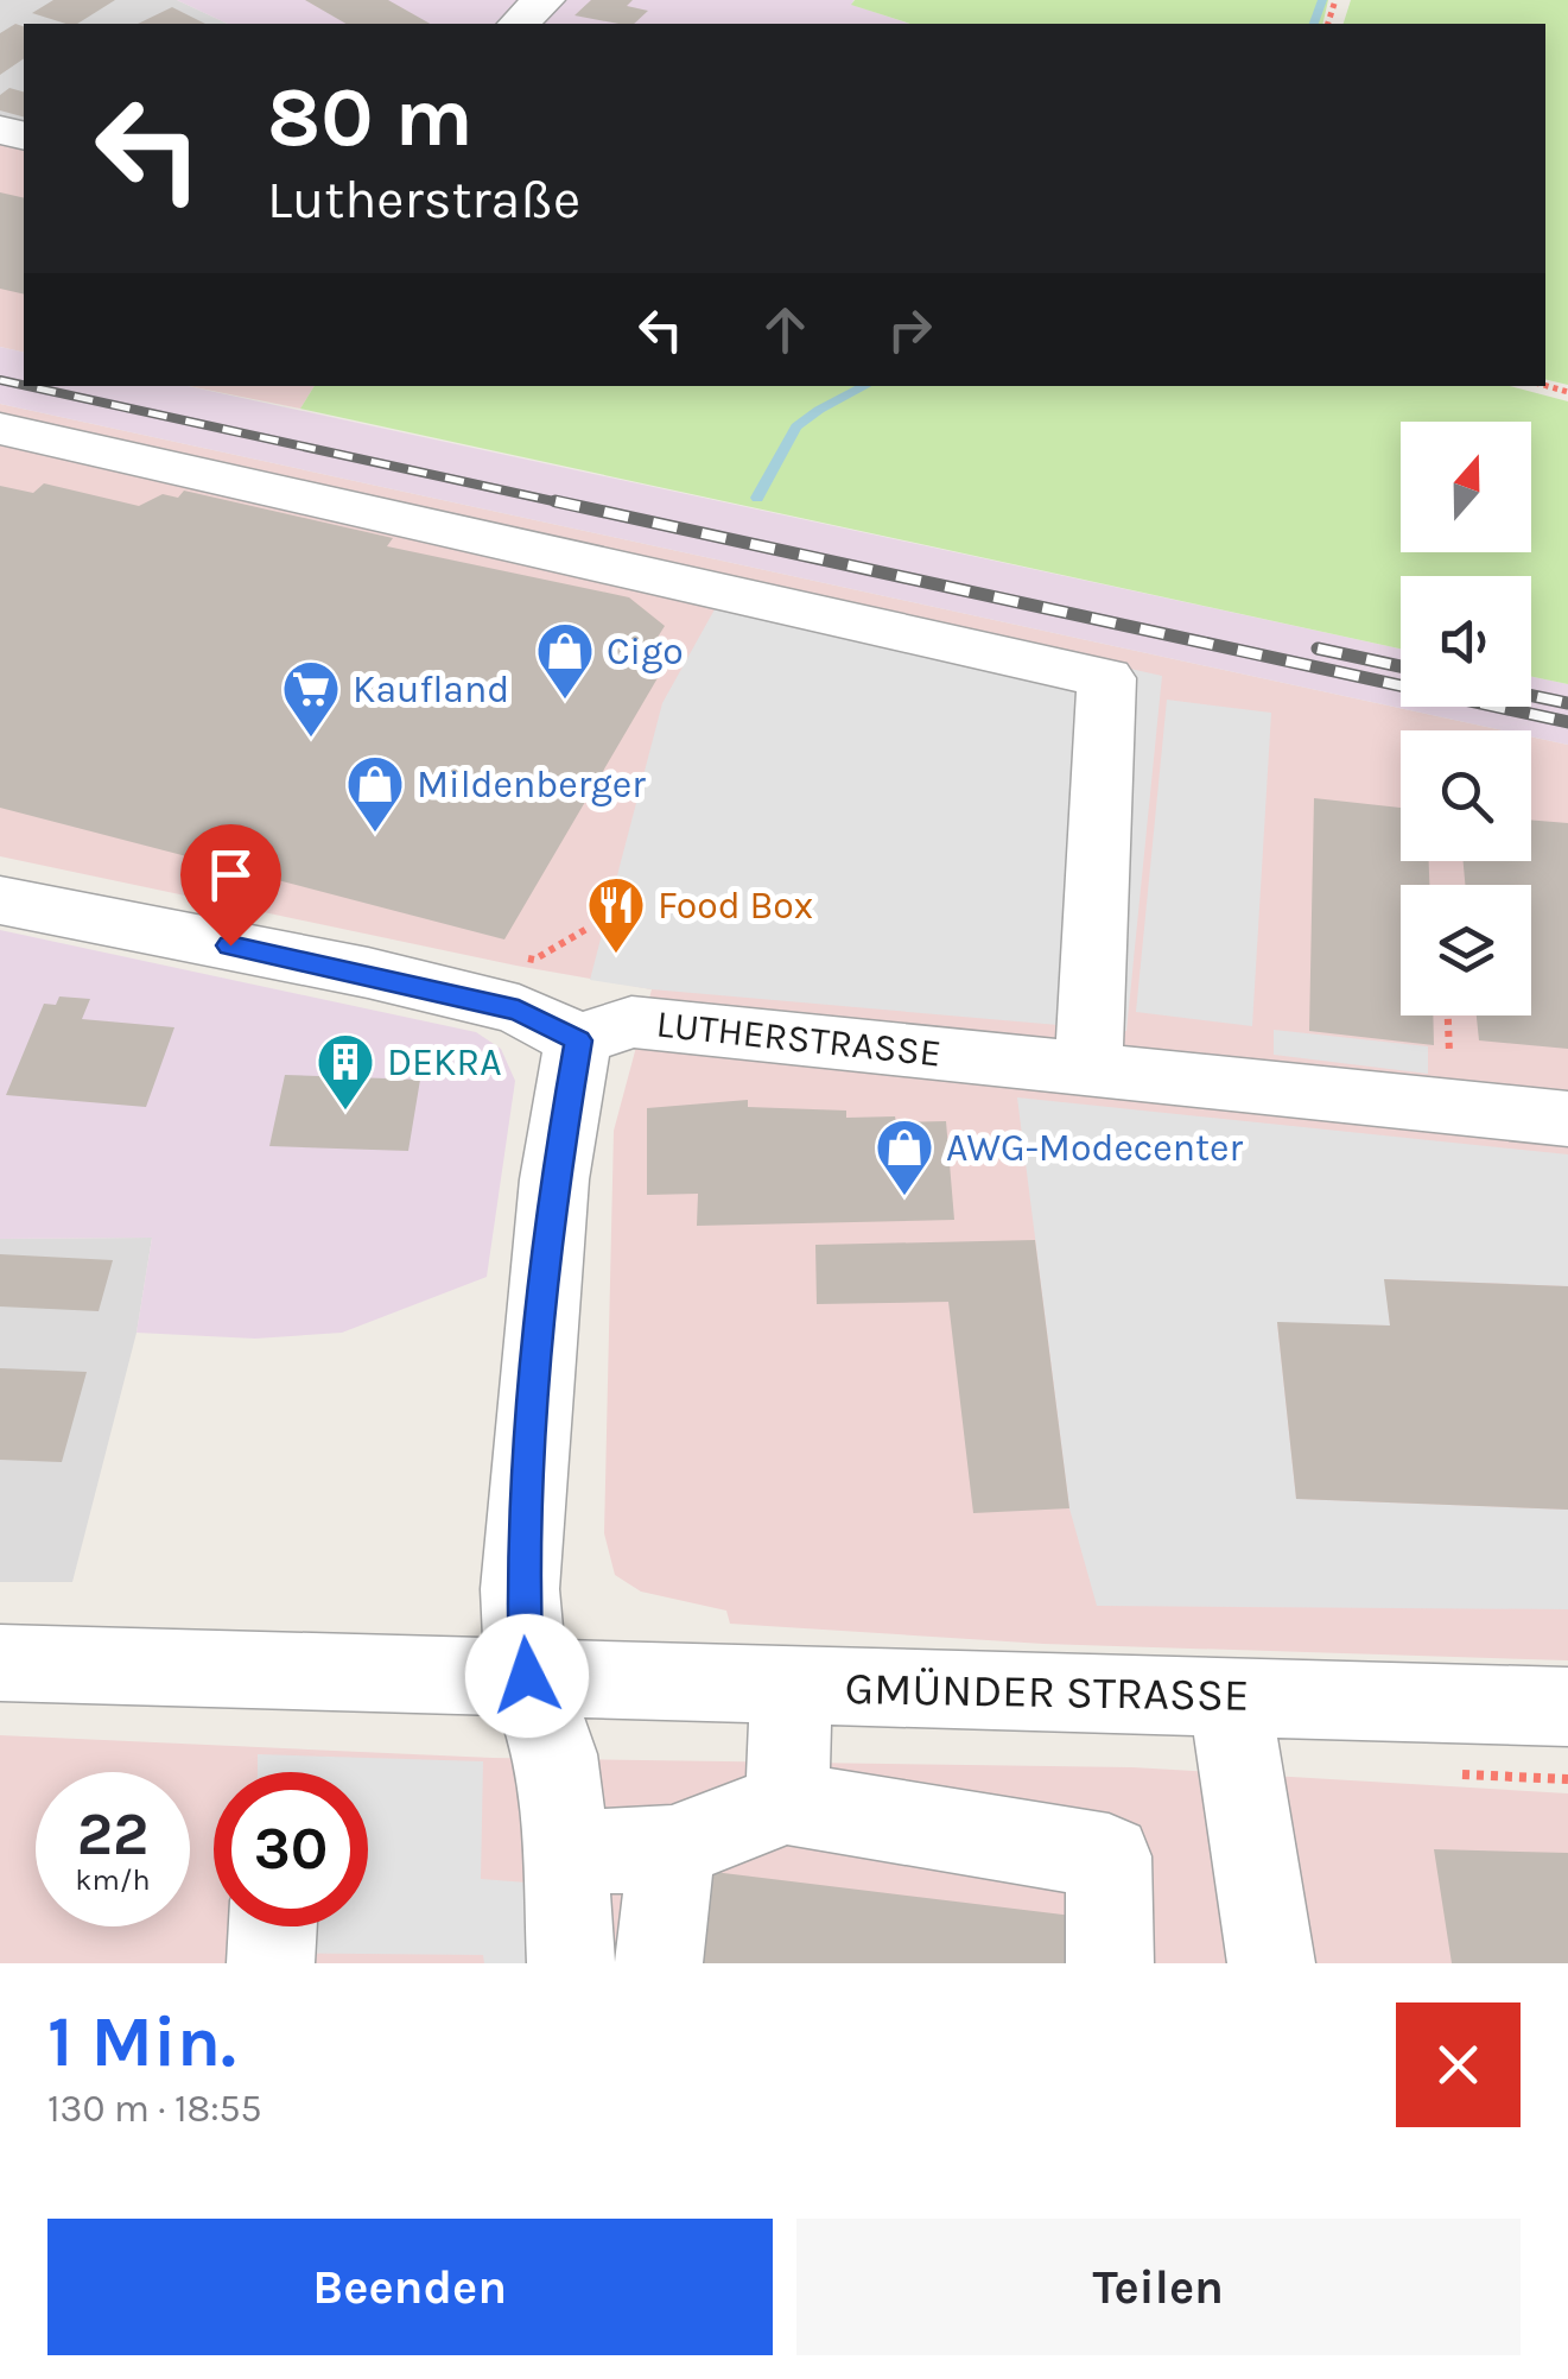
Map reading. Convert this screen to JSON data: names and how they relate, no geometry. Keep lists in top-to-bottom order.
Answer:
{
  "streets": {
    "street": ["LUTHERSTRASSE", "GMÜNDER STRASSE"]
  },
  "places": {
    "shop": ["Cigo", "Mildenberger", "AWG-Modecenter"],
    "supermarket": ["Kaufland"],
    "restaurant": ["Food Box"],
    "building": ["DEKRA"]
  },
  "north": "top",
  "page": {
    "turn": ["80 m", "Lutherstraße"],
    "speed": "22 km/h",
    "limit": "30",
    "heading": ["1 Min.", "130 m · 18:55"],
    "buttons": ["Beenden", "Teilen"]
  }
}
